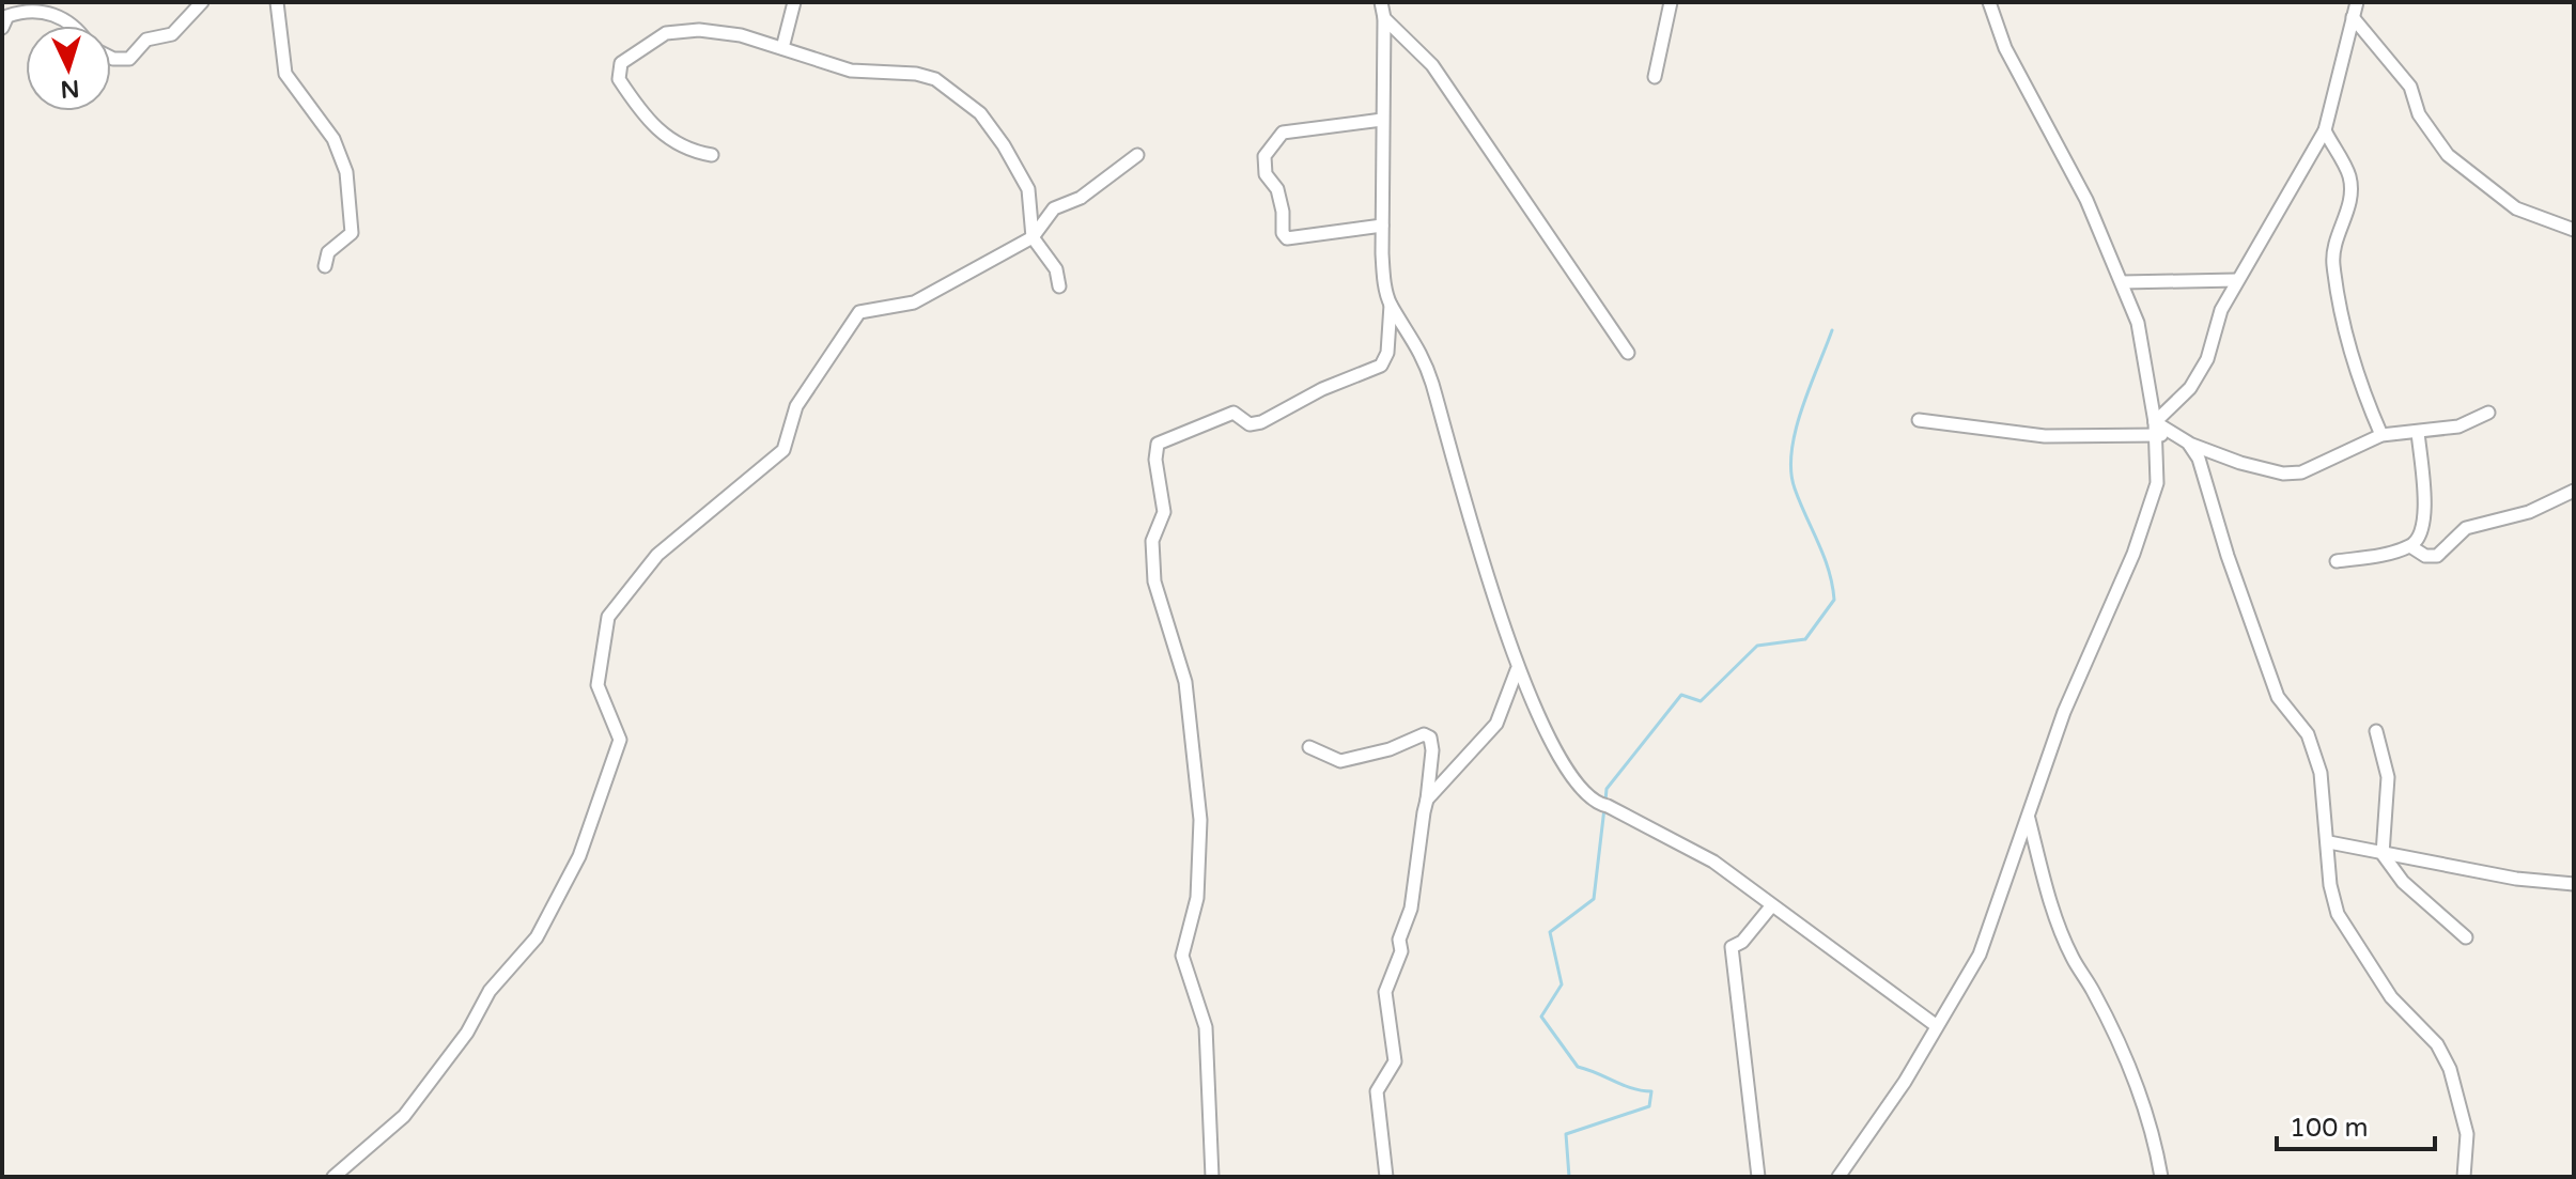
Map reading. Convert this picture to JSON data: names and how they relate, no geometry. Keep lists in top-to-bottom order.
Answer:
{
  "scale_bar": "100 m",
  "north": "bottom"
}
